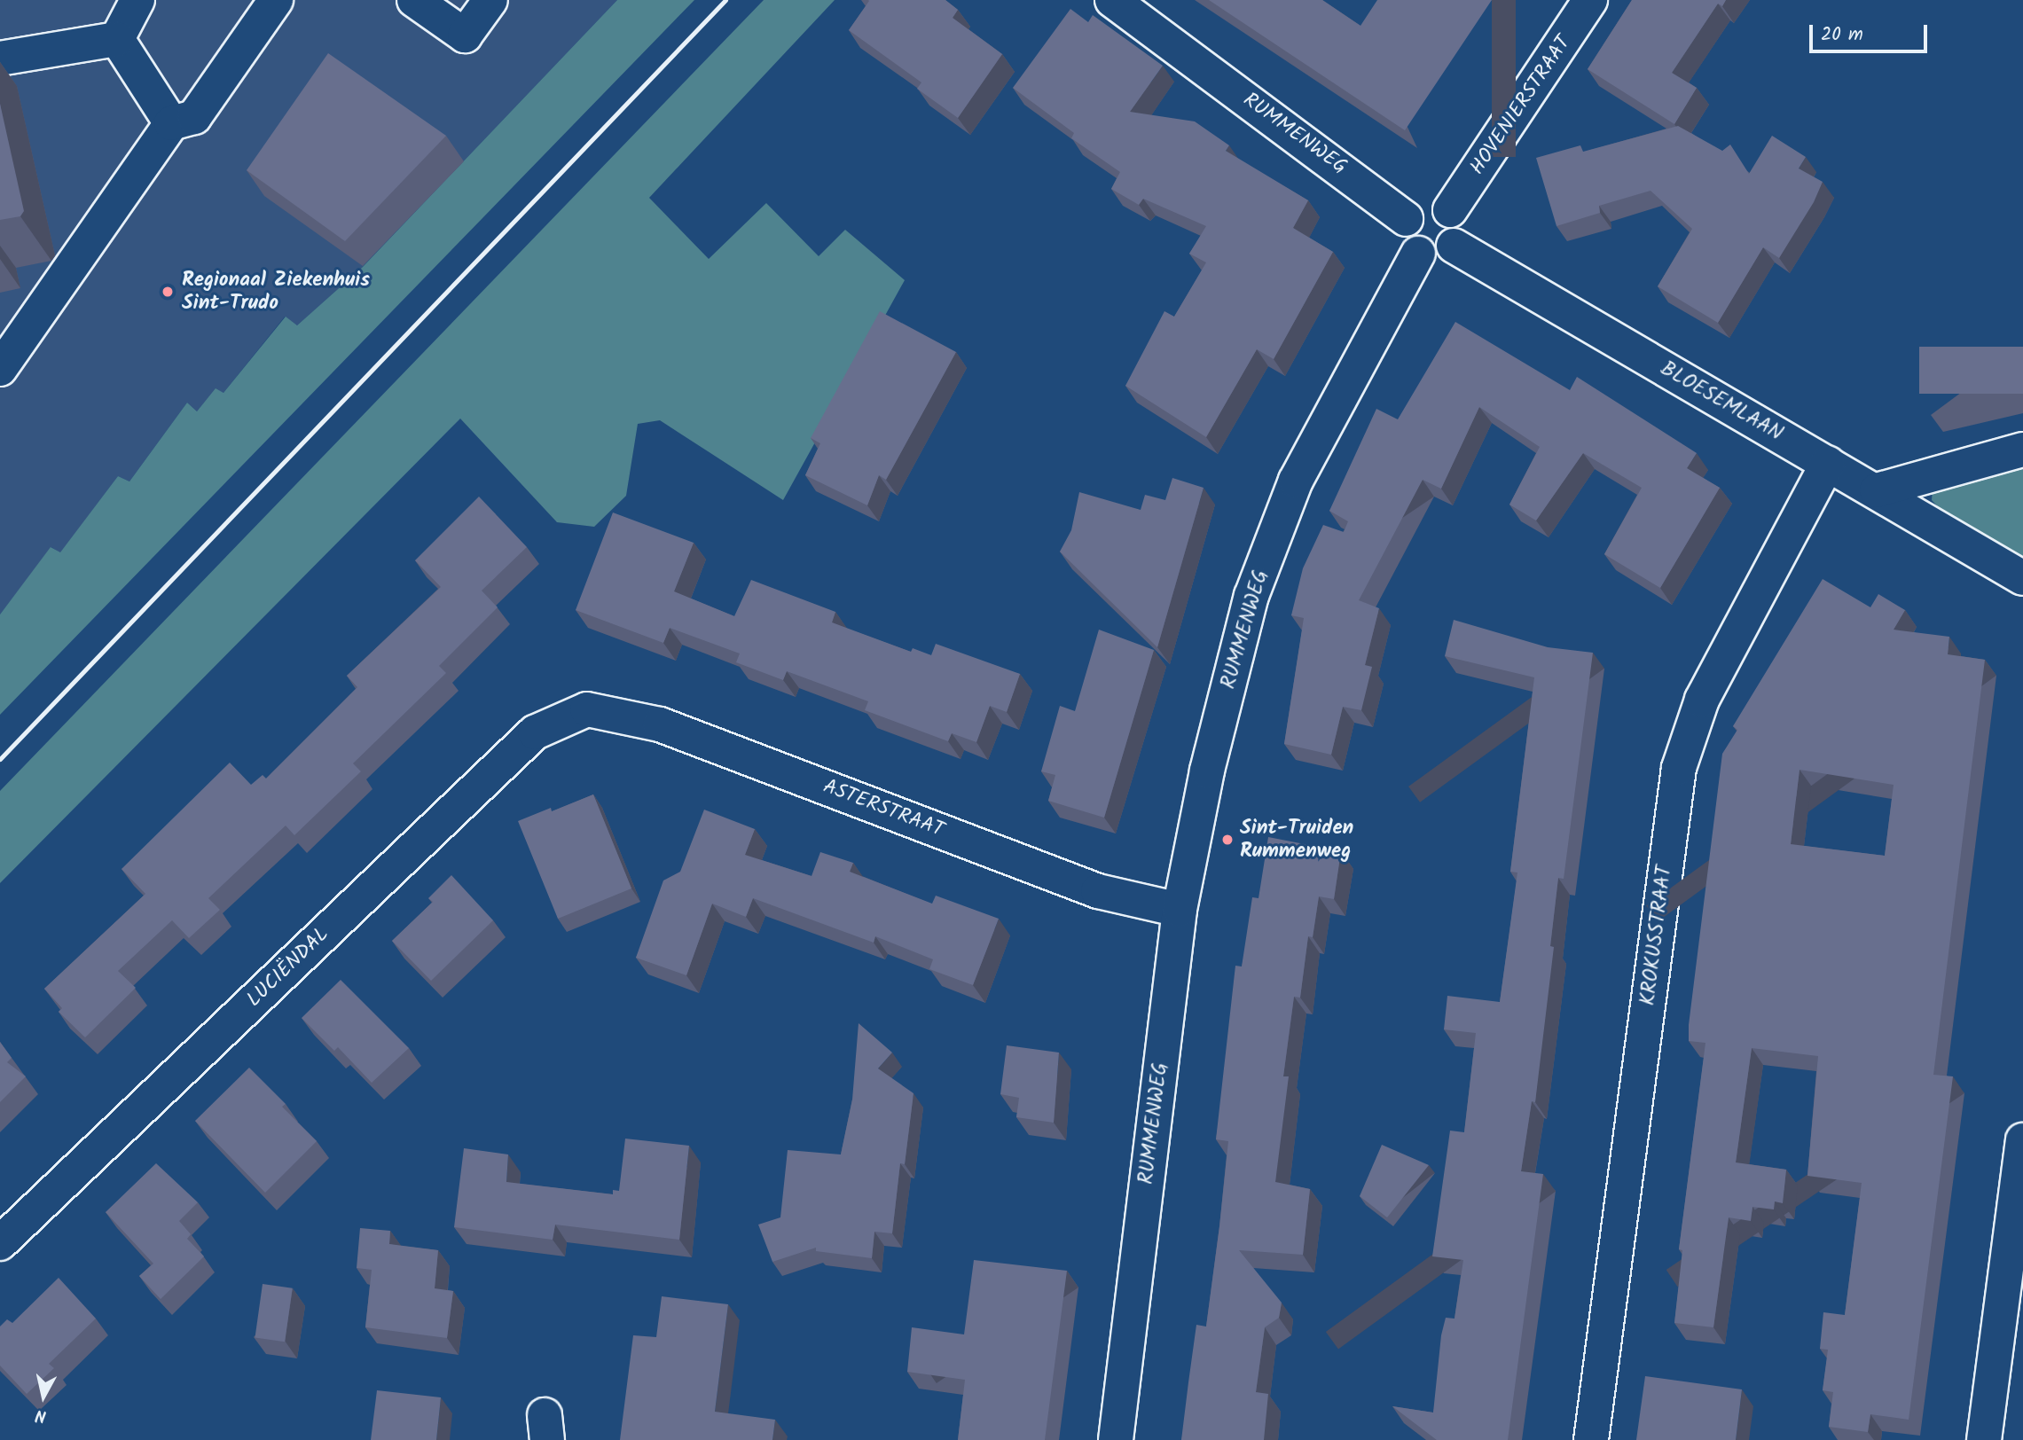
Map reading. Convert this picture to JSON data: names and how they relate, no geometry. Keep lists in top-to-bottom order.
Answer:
{
  "streets": {
    "street": [
      "HOVENIERSTRAAT",
      "RUMMENWEG",
      "BLOESEMLAAN",
      "ASTERSTRAAT",
      "KROKUSSTRAAT",
      "LUCIËNDAL"
    ]
  },
  "crossings": [
    ["HOVENIERSTRAAT", "RUMMENWEG"],
    ["HOVENIERSTRAAT", "BLOESEMLAAN"],
    ["RUMMENWEG", "BLOESEMLAAN"],
    ["RUMMENWEG", "ASTERSTRAAT"],
    ["BLOESEMLAAN", "KROKUSSTRAAT"],
    ["ASTERSTRAAT", "LUCIËNDAL"]
  ],
  "places": ["Regionaal Ziekenhuis Sint-Trudo", "Sint-Truiden Rummenweg"],
  "scale_bar": "20 m",
  "north": "bottom"
}
